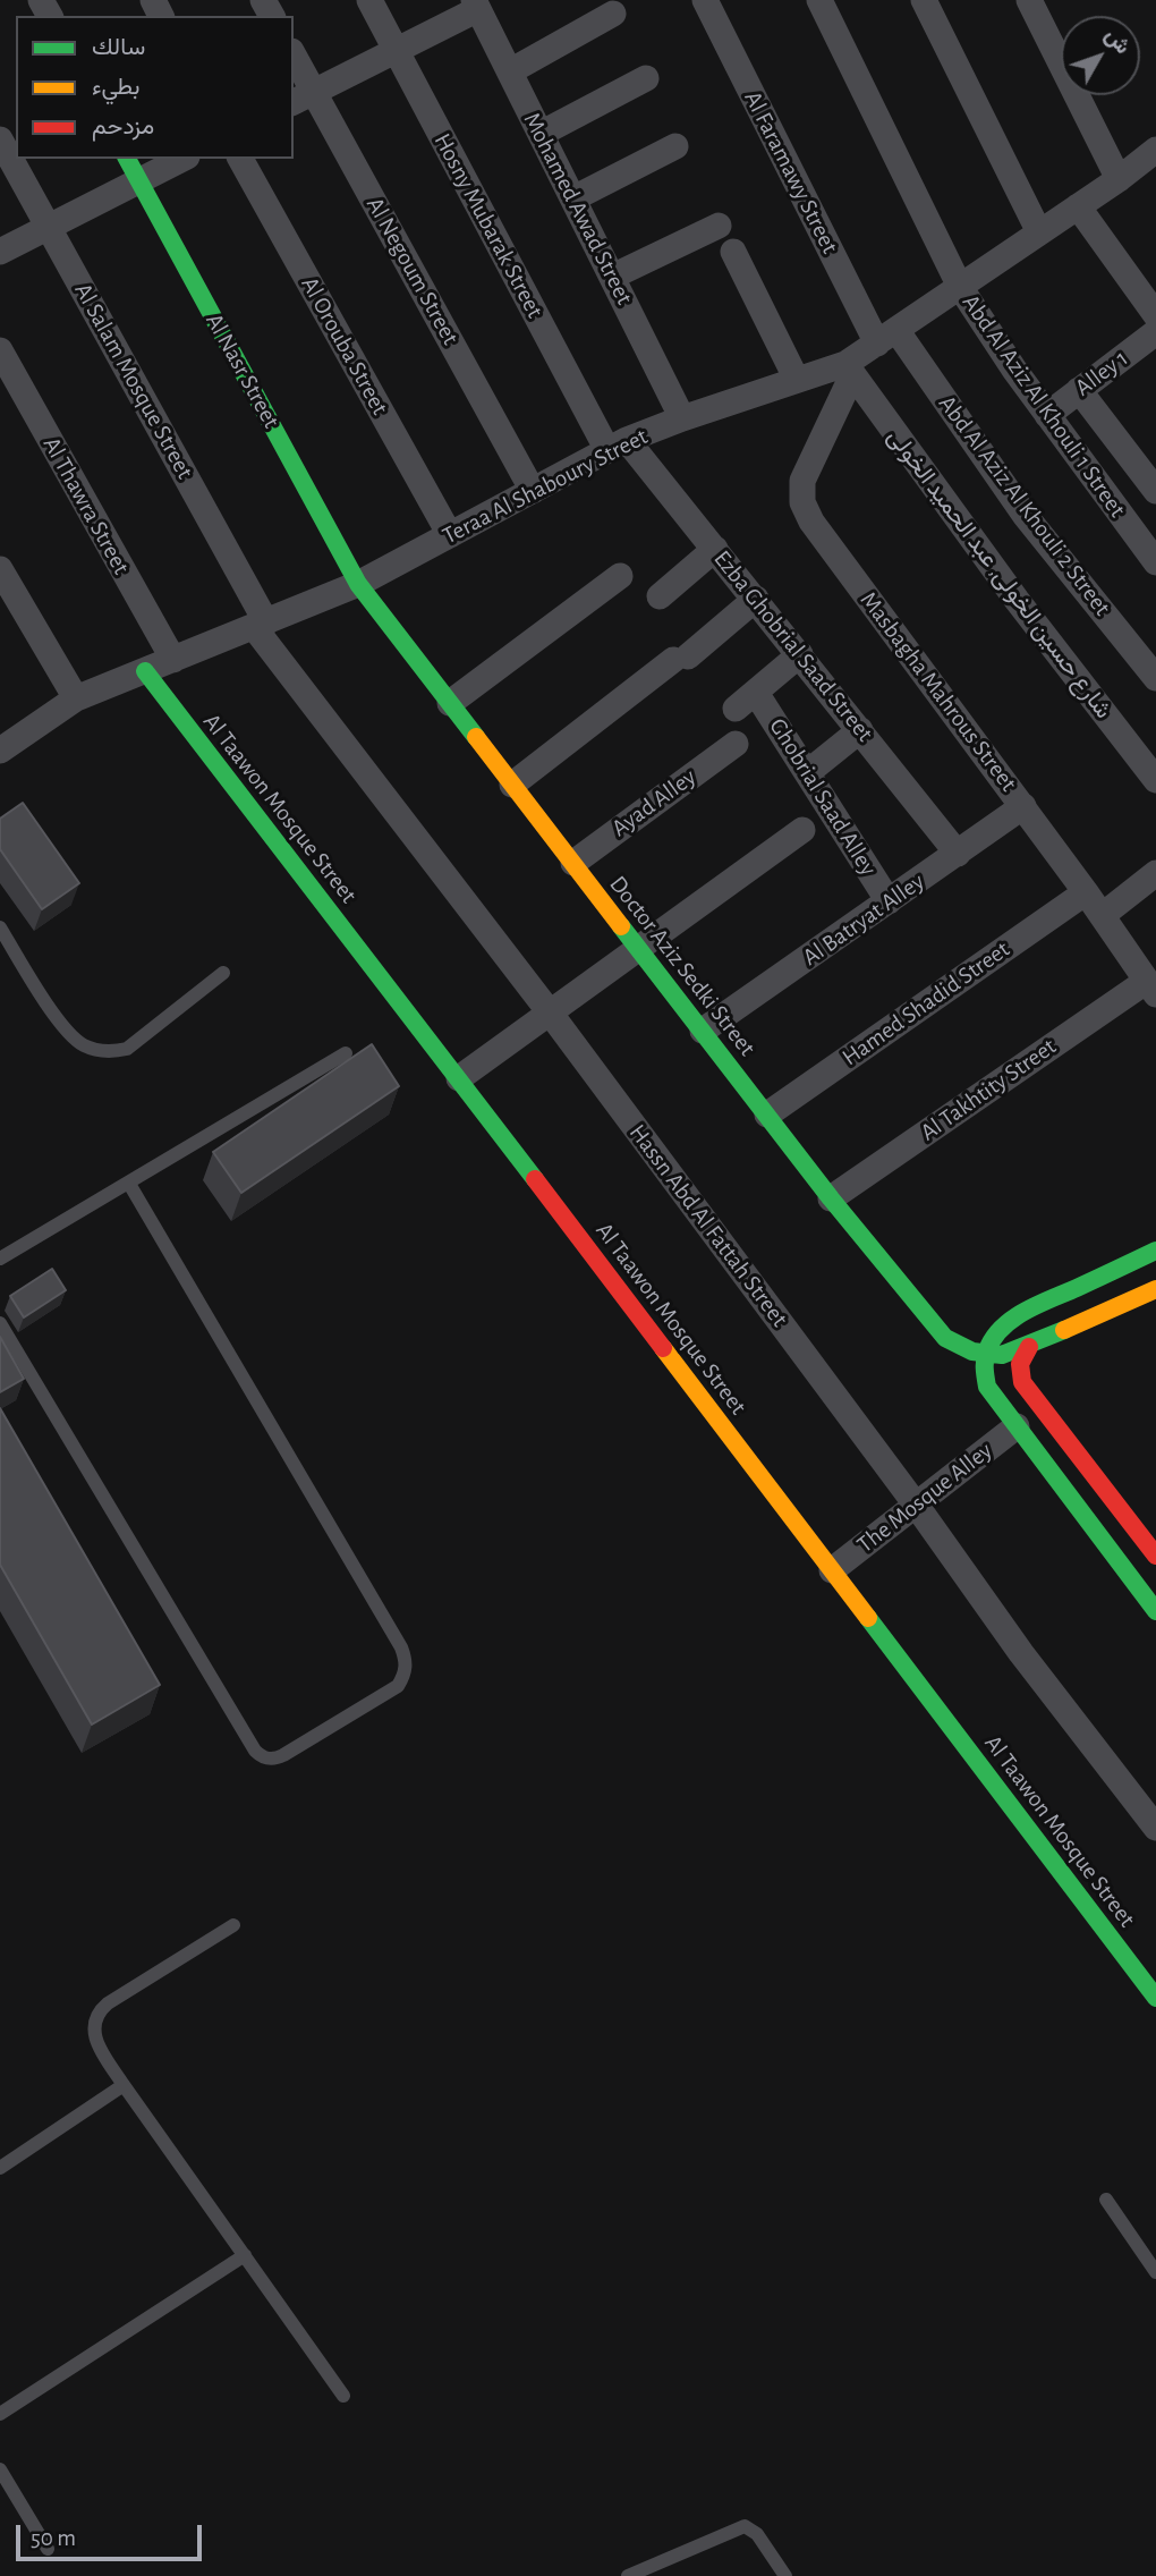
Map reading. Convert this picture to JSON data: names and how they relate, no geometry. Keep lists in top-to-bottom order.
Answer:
{
  "streets": {
    "street": [
      "Al Faramawy Street",
      "Mohamed Awad Street",
      "Hosny Mubarak Street",
      "Al Negoum Street",
      "Al Orouba Street",
      "Al Nasr Street",
      "Alley 1",
      "Al Salam Mosque Street",
      "Abd Al Aziz Al Khouli 1 Street",
      "Teraa Al Shaboury Street",
      "Al Thawra Street",
      "Abd Al Aziz Al Khouli 2 Street",
      "شارع حسين الخولى, عبد الحميد الخولى",
      "Ezba Ghobrial Saad Street",
      "Masbagha Mahrous Street",
      "Ghobrial Saad Alley",
      "Ayad Alley",
      "Al Taawon Mosque Street",
      "Al Batryat Alley",
      "Doctor Aziz Sedki Street",
      "Hamed Shadid Street",
      "Al Takhtity Street",
      "Hassn Abd Al Fattah Street",
      "The Mosque Alley"
    ]
  },
  "crossings": [
    ["Al Faramawy Street", "Teraa Al Shaboury Street"],
    ["Al Faramawy Street", "Abd Al Aziz Al Khouli 2 Street"],
    ["Mohamed Awad Street", "Teraa Al Shaboury Street"],
    ["Hosny Mubarak Street", "Teraa Al Shaboury Street"],
    ["Hosny Mubarak Street", "Ezba Ghobrial Saad Street"],
    ["Al Negoum Street", "Teraa Al Shaboury Street"],
    ["Al Orouba Street", "Teraa Al Shaboury Street"],
    ["Al Nasr Street", "Teraa Al Shaboury Street"],
    ["Al Nasr Street", "Doctor Aziz Sedki Street"],
    ["Alley 1", "Abd Al Aziz Al Khouli 1 Street"],
    ["Al Salam Mosque Street", "Teraa Al Shaboury Street"],
    ["Al Salam Mosque Street", "Hassn Abd Al Fattah Street"],
    ["Abd Al Aziz Al Khouli 1 Street", "Teraa Al Shaboury Street"],
    ["Teraa Al Shaboury Street", "Al Thawra Street"],
    ["Teraa Al Shaboury Street", "Abd Al Aziz Al Khouli 2 Street"],
    ["Teraa Al Shaboury Street", "شارع حسين الخولى, عبد الحميد الخولى"],
    ["Teraa Al Shaboury Street", "Ezba Ghobrial Saad Street"],
    ["Teraa Al Shaboury Street", "Masbagha Mahrous Street"],
    ["Teraa Al Shaboury Street", "Al Taawon Mosque Street"],
    ["Teraa Al Shaboury Street", "Doctor Aziz Sedki Street"],
    ["Teraa Al Shaboury Street", "Hassn Abd Al Fattah Street"],
    ["شارع حسين الخولى, عبد الحميد الخولى", "Masbagha Mahrous Street"],
    ["Ezba Ghobrial Saad Street", "Ghobrial Saad Alley"],
    ["Ezba Ghobrial Saad Street", "Al Batryat Alley"],
    ["Masbagha Mahrous Street", "Al Batryat Alley"],
    ["Masbagha Mahrous Street", "Hamed Shadid Street"],
    ["Masbagha Mahrous Street", "Al Takhtity Street"],
    ["Ghobrial Saad Alley", "Al Batryat Alley"],
    ["Ayad Alley", "Doctor Aziz Sedki Street"],
    ["Al Taawon Mosque Street", "The Mosque Alley"],
    ["Al Batryat Alley", "Doctor Aziz Sedki Street"],
    ["Doctor Aziz Sedki Street", "Hamed Shadid Street"],
    ["Doctor Aziz Sedki Street", "Al Takhtity Street"],
    ["Hassn Abd Al Fattah Street", "The Mosque Alley"]
  ],
  "legend": ["سالك", "بطيء", "مزدحم"],
  "scale_bar": "50 m",
  "north": "top right"
}
